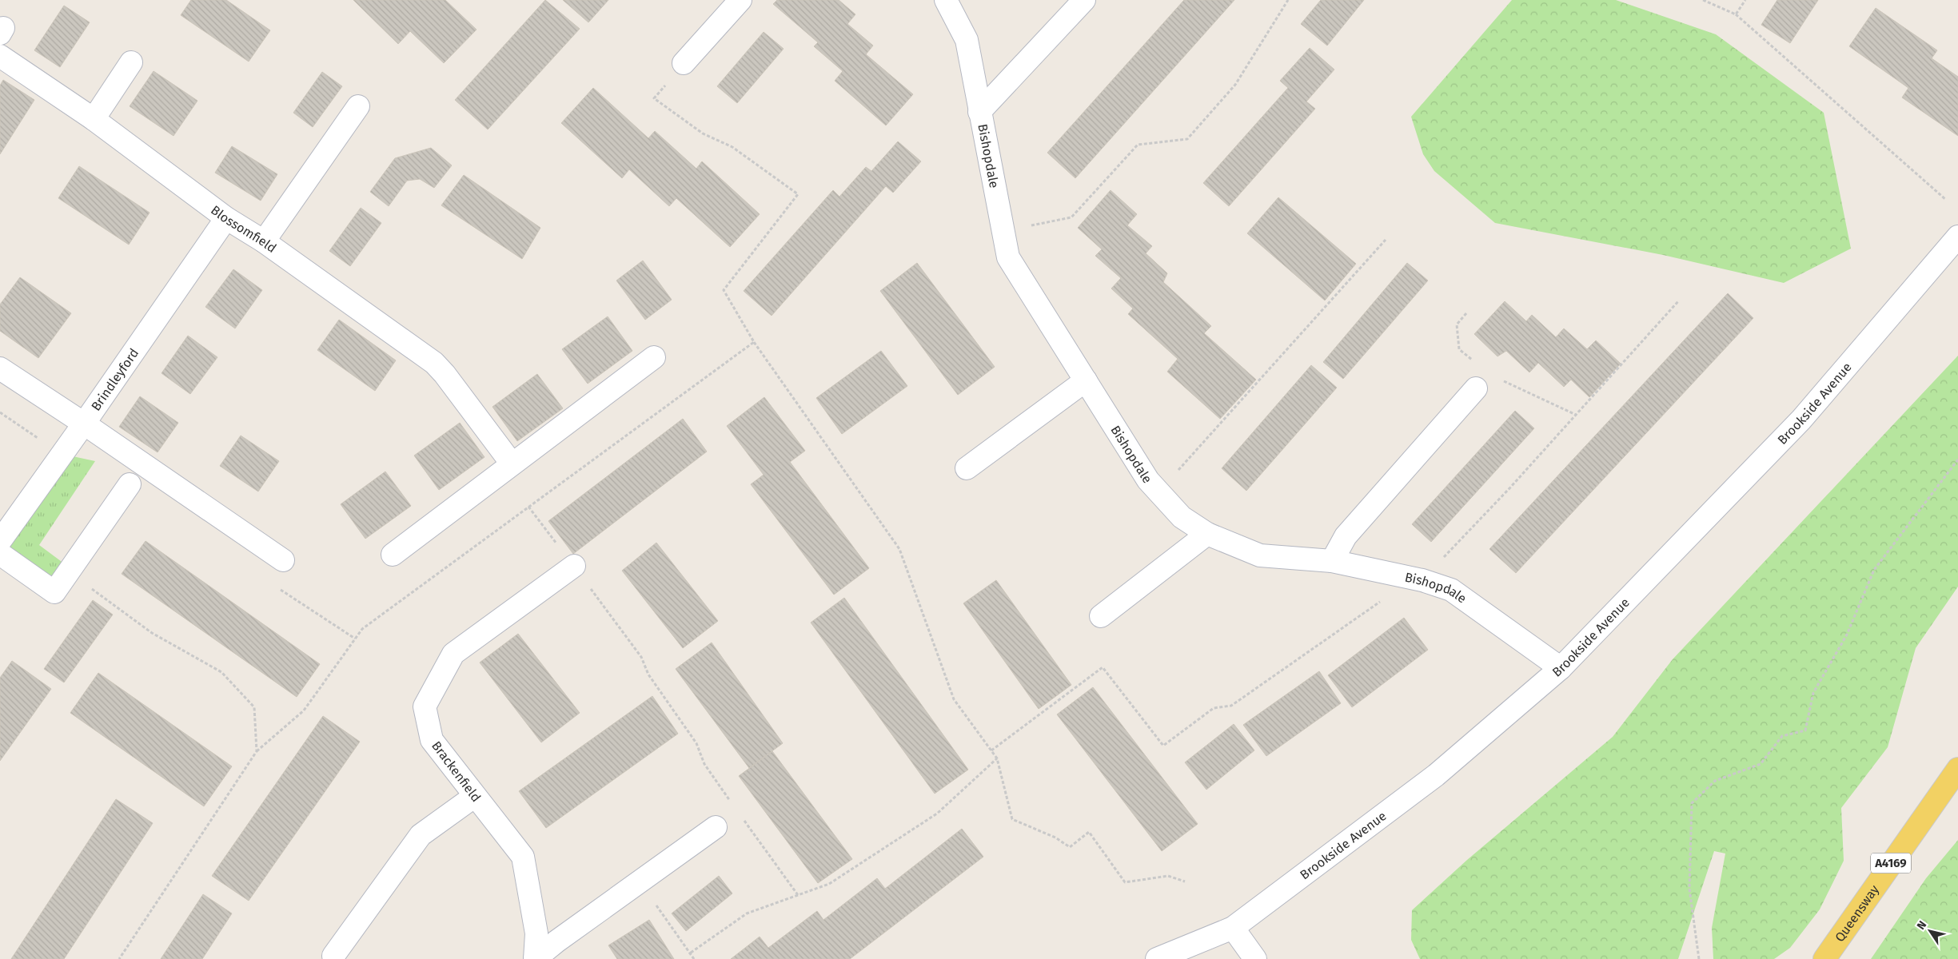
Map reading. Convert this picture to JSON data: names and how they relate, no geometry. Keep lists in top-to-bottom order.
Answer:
{
  "streets": {
    "main road": ["A4169", "Queensway"],
    "street": [
      "Bishopdale",
      "Blossomfield",
      "Brindleyford",
      "Brookside Avenue",
      "Brackenfield"
    ]
  },
  "crossings": [
    ["Bishopdale", "Brookside Avenue"],
    ["Blossomfield", "Brindleyford"]
  ],
  "north": "top left"
}
